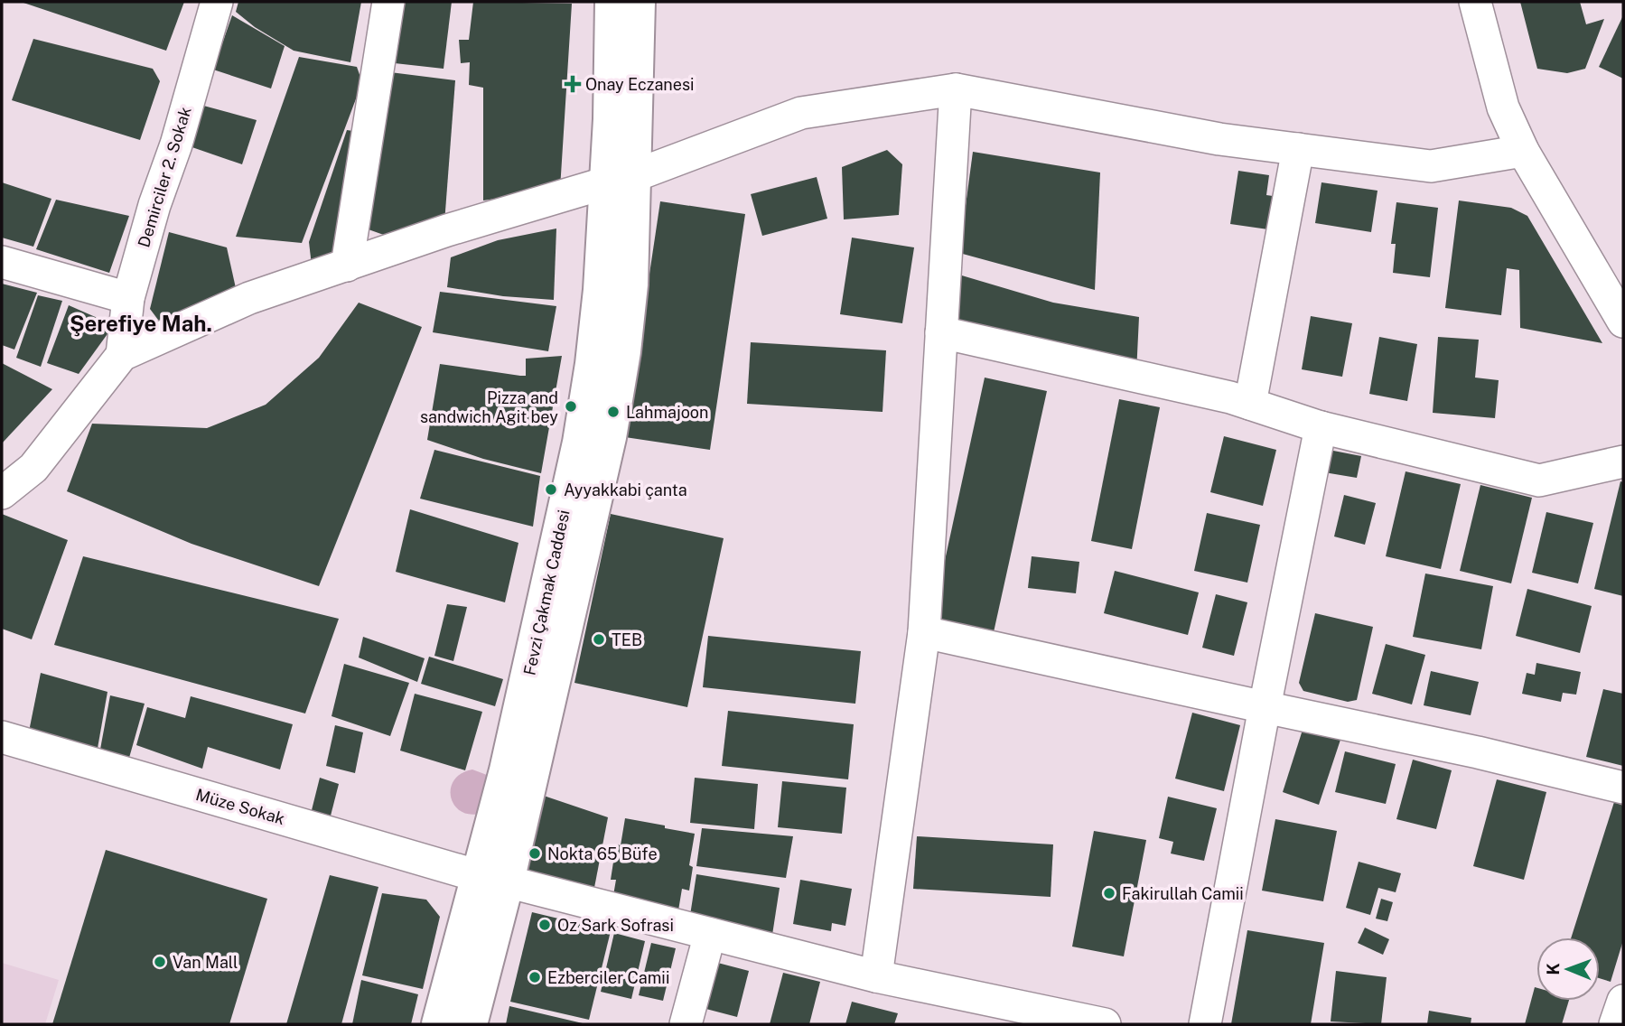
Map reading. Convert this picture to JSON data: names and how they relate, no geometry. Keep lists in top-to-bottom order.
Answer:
{
  "streets": {
    "main road": ["Fevzi Çakmak Caddesi"],
    "street": ["Demirciler 2. Sokak", "Müze Sokak"]
  },
  "crossings": [
    ["Fevzi Çakmak Caddesi", "Müze Sokak"]
  ],
  "districts": ["Şerefiye Mah."],
  "places": {
    "health": ["Onay Eczanesi"],
    "other": [
      "Pizza and sandwich Agit bey",
      "Lahmajoon",
      "Ayyakkabi çanta",
      "TEB",
      "Nokta 65 Büfe",
      "Fakirullah Camii",
      "Oz Sark Sofrasi",
      "Van Mall",
      "Ezberciler Camii"
    ]
  },
  "north": "left"
}
